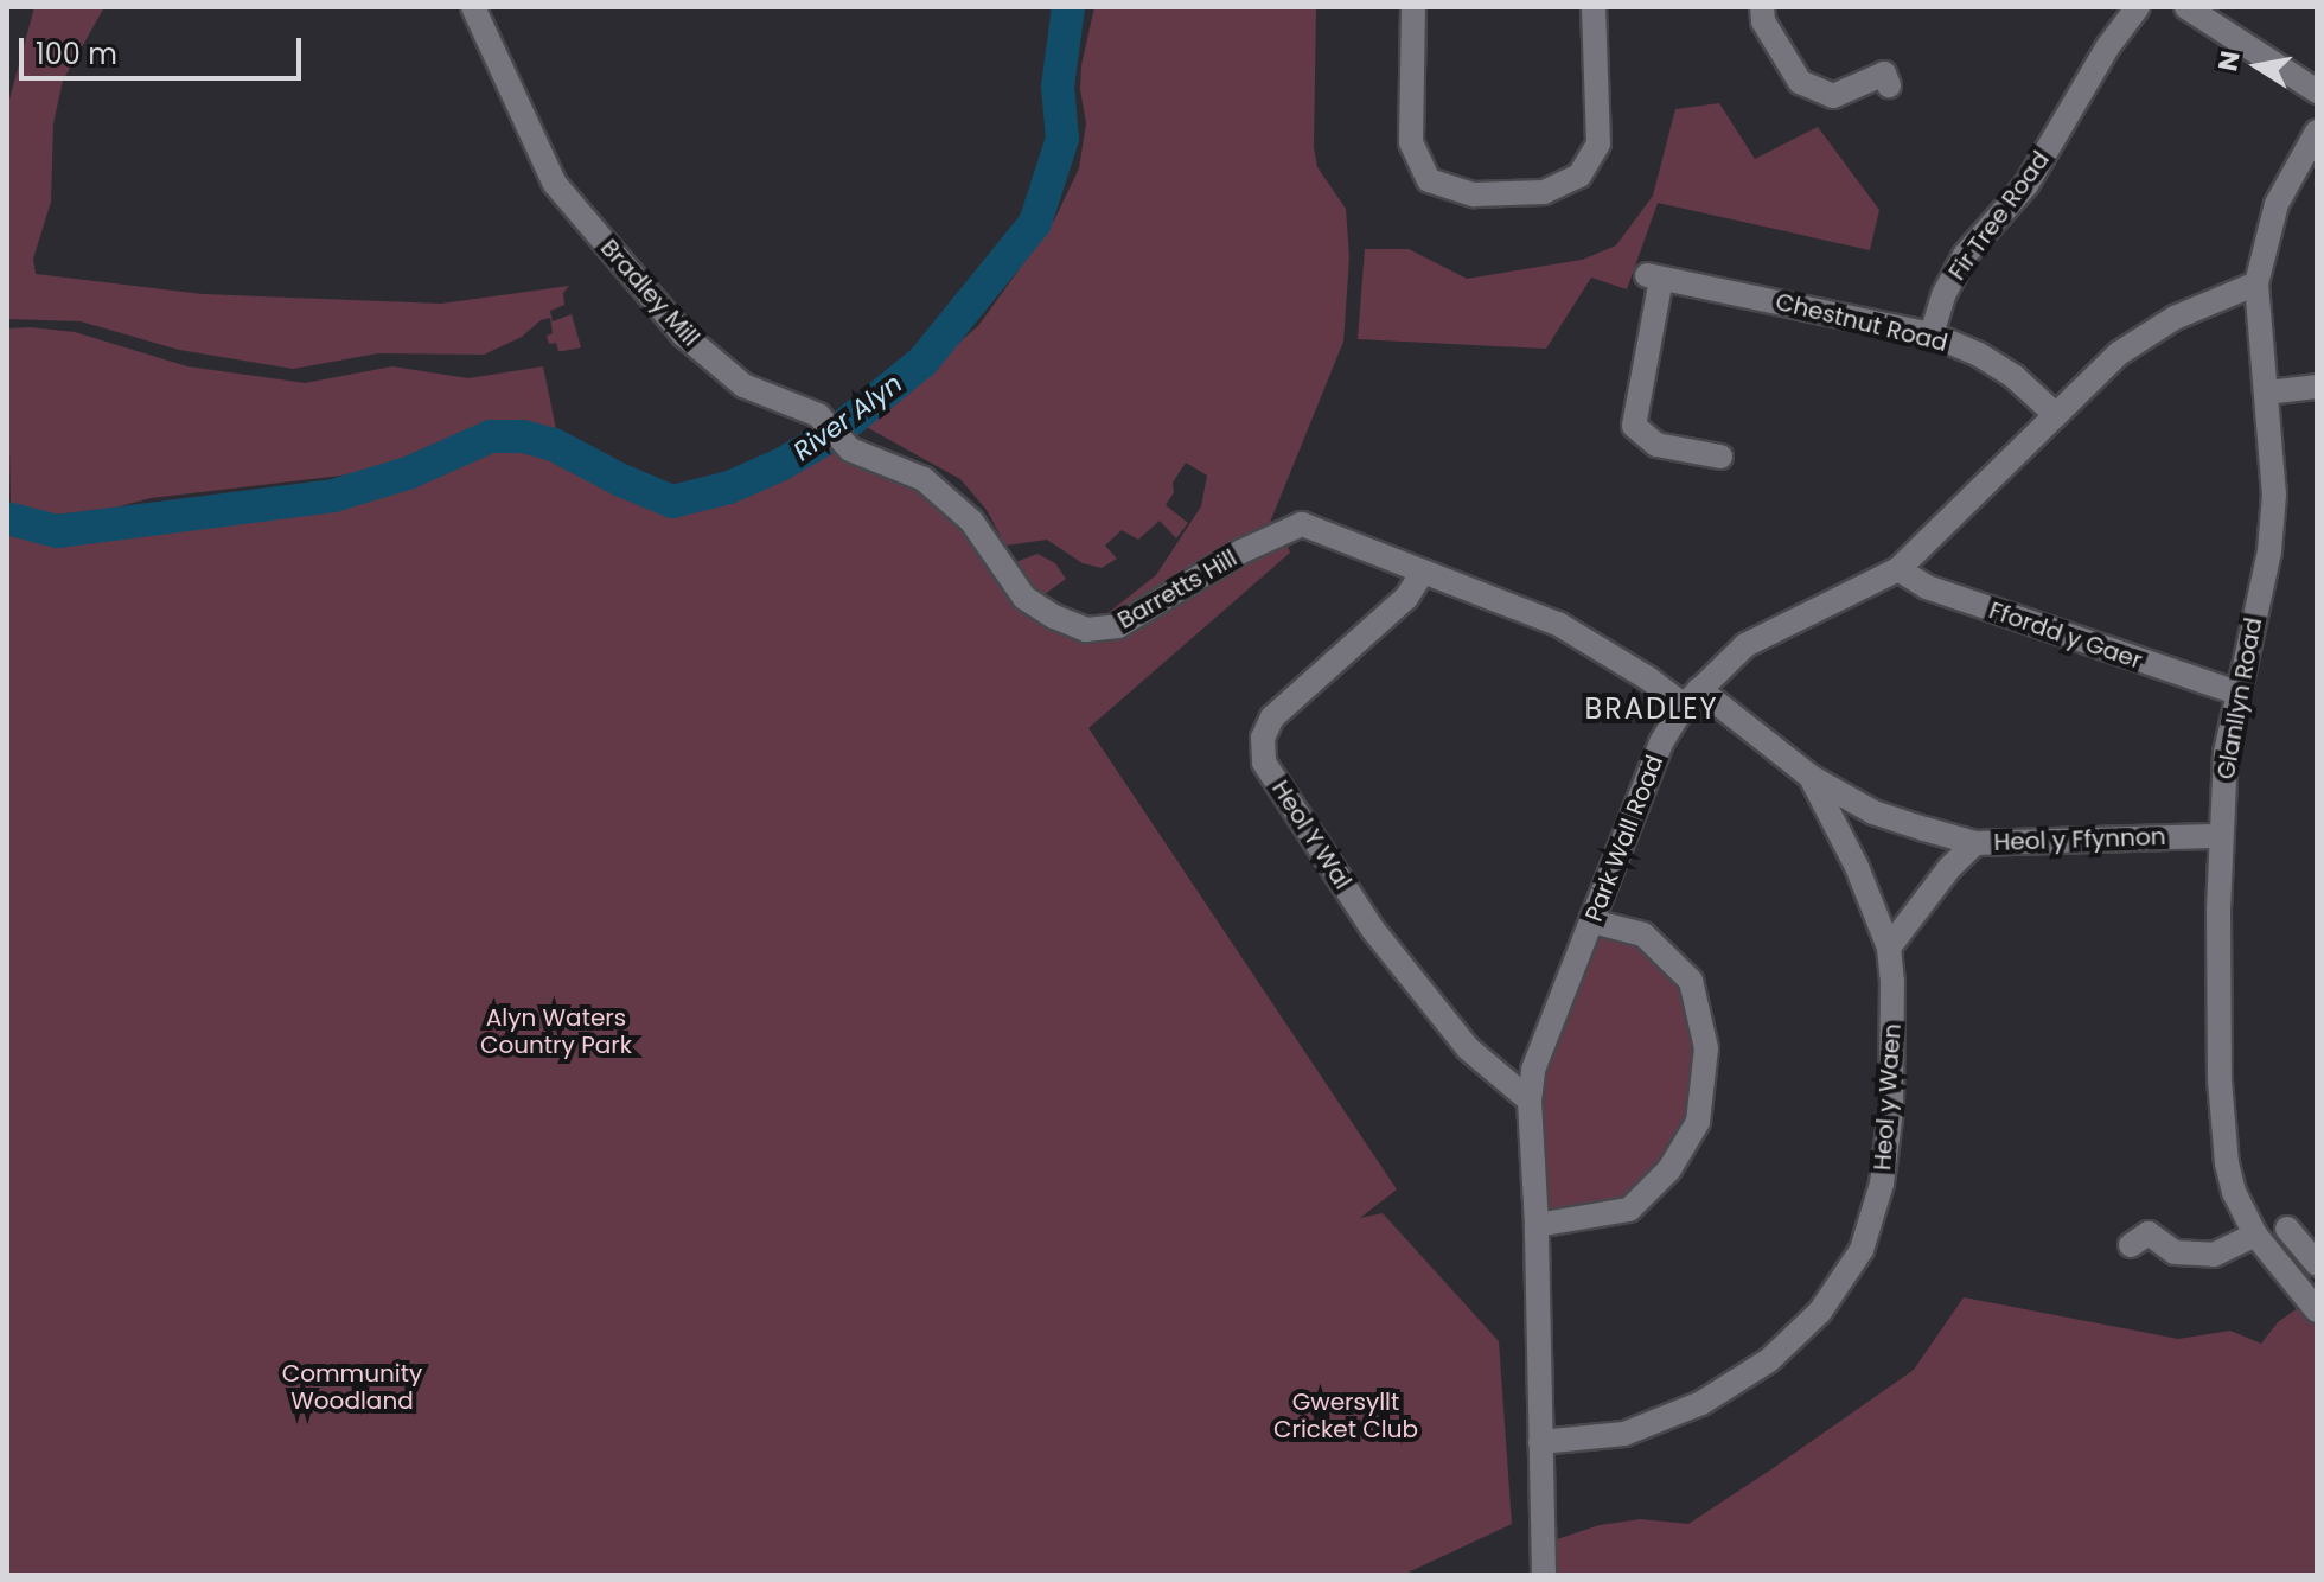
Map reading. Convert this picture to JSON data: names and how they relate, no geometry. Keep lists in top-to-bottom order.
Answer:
{
  "streets": {
    "street": [
      "Fir Tree Road",
      "Bradley Mill",
      "Chestnut Road",
      "Barretts Hill",
      "Ffordd y Gaer",
      "Glanllyn Road",
      "Heol Y Wal",
      "Park Wall Road",
      "Heol y Ffynnon",
      "Heol y Waen"
    ]
  },
  "crossings": [
    ["Fir Tree Road", "Chestnut Road"],
    ["Bradley Mill", "Barretts Hill"],
    ["Chestnut Road", "Park Wall Road"],
    ["Barretts Hill", "Heol Y Wal"],
    ["Ffordd y Gaer", "Glanllyn Road"],
    ["Ffordd y Gaer", "Park Wall Road"],
    ["Glanllyn Road", "Park Wall Road"],
    ["Glanllyn Road", "Heol y Ffynnon"],
    ["Heol Y Wal", "Park Wall Road"],
    ["Park Wall Road", "Heol y Ffynnon"],
    ["Park Wall Road", "Heol y Waen"],
    ["Heol y Ffynnon", "Heol y Waen"]
  ],
  "districts": ["BRADLEY"],
  "water": ["River Alyn"],
  "parks": ["Alyn Waters Country Park", "Community Woodland", "Gwersyllt Cricket Club"],
  "scale_bar": "100 m",
  "north": "left"
}
